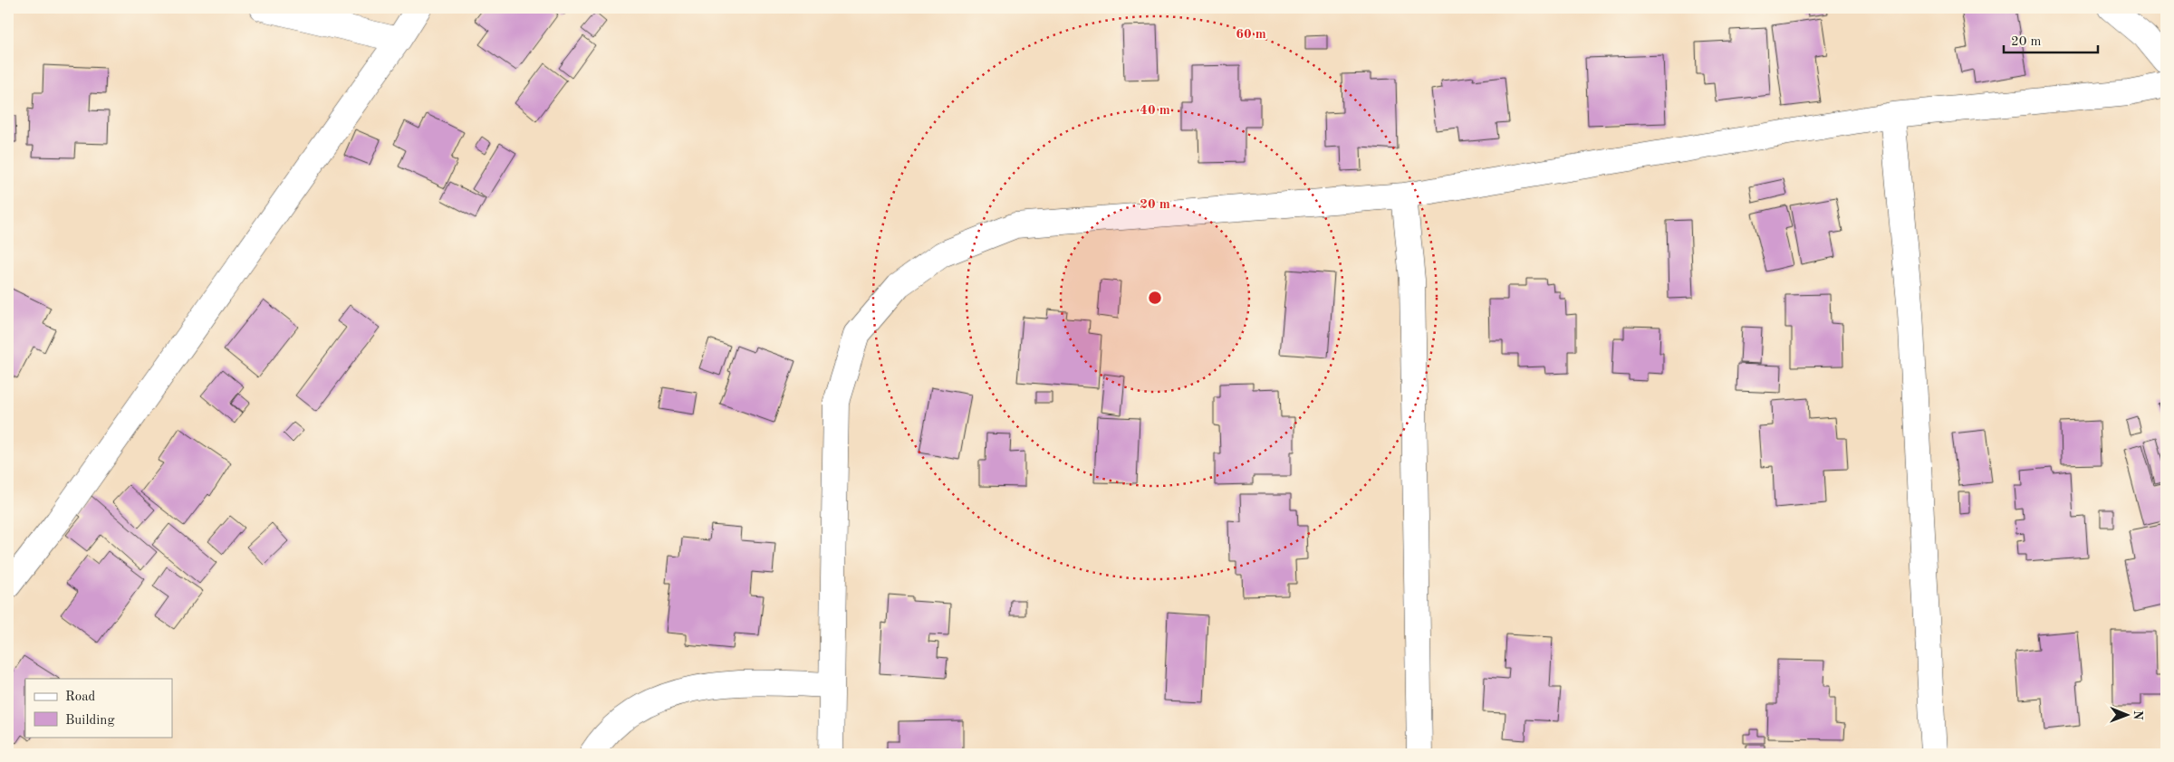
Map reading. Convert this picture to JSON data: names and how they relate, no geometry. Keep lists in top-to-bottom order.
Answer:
{
  "legend": ["Road", "Building"],
  "scale_bar": "20 m",
  "north": "right",
  "rings": ["60 m", "40 m", "20 m"]
}
